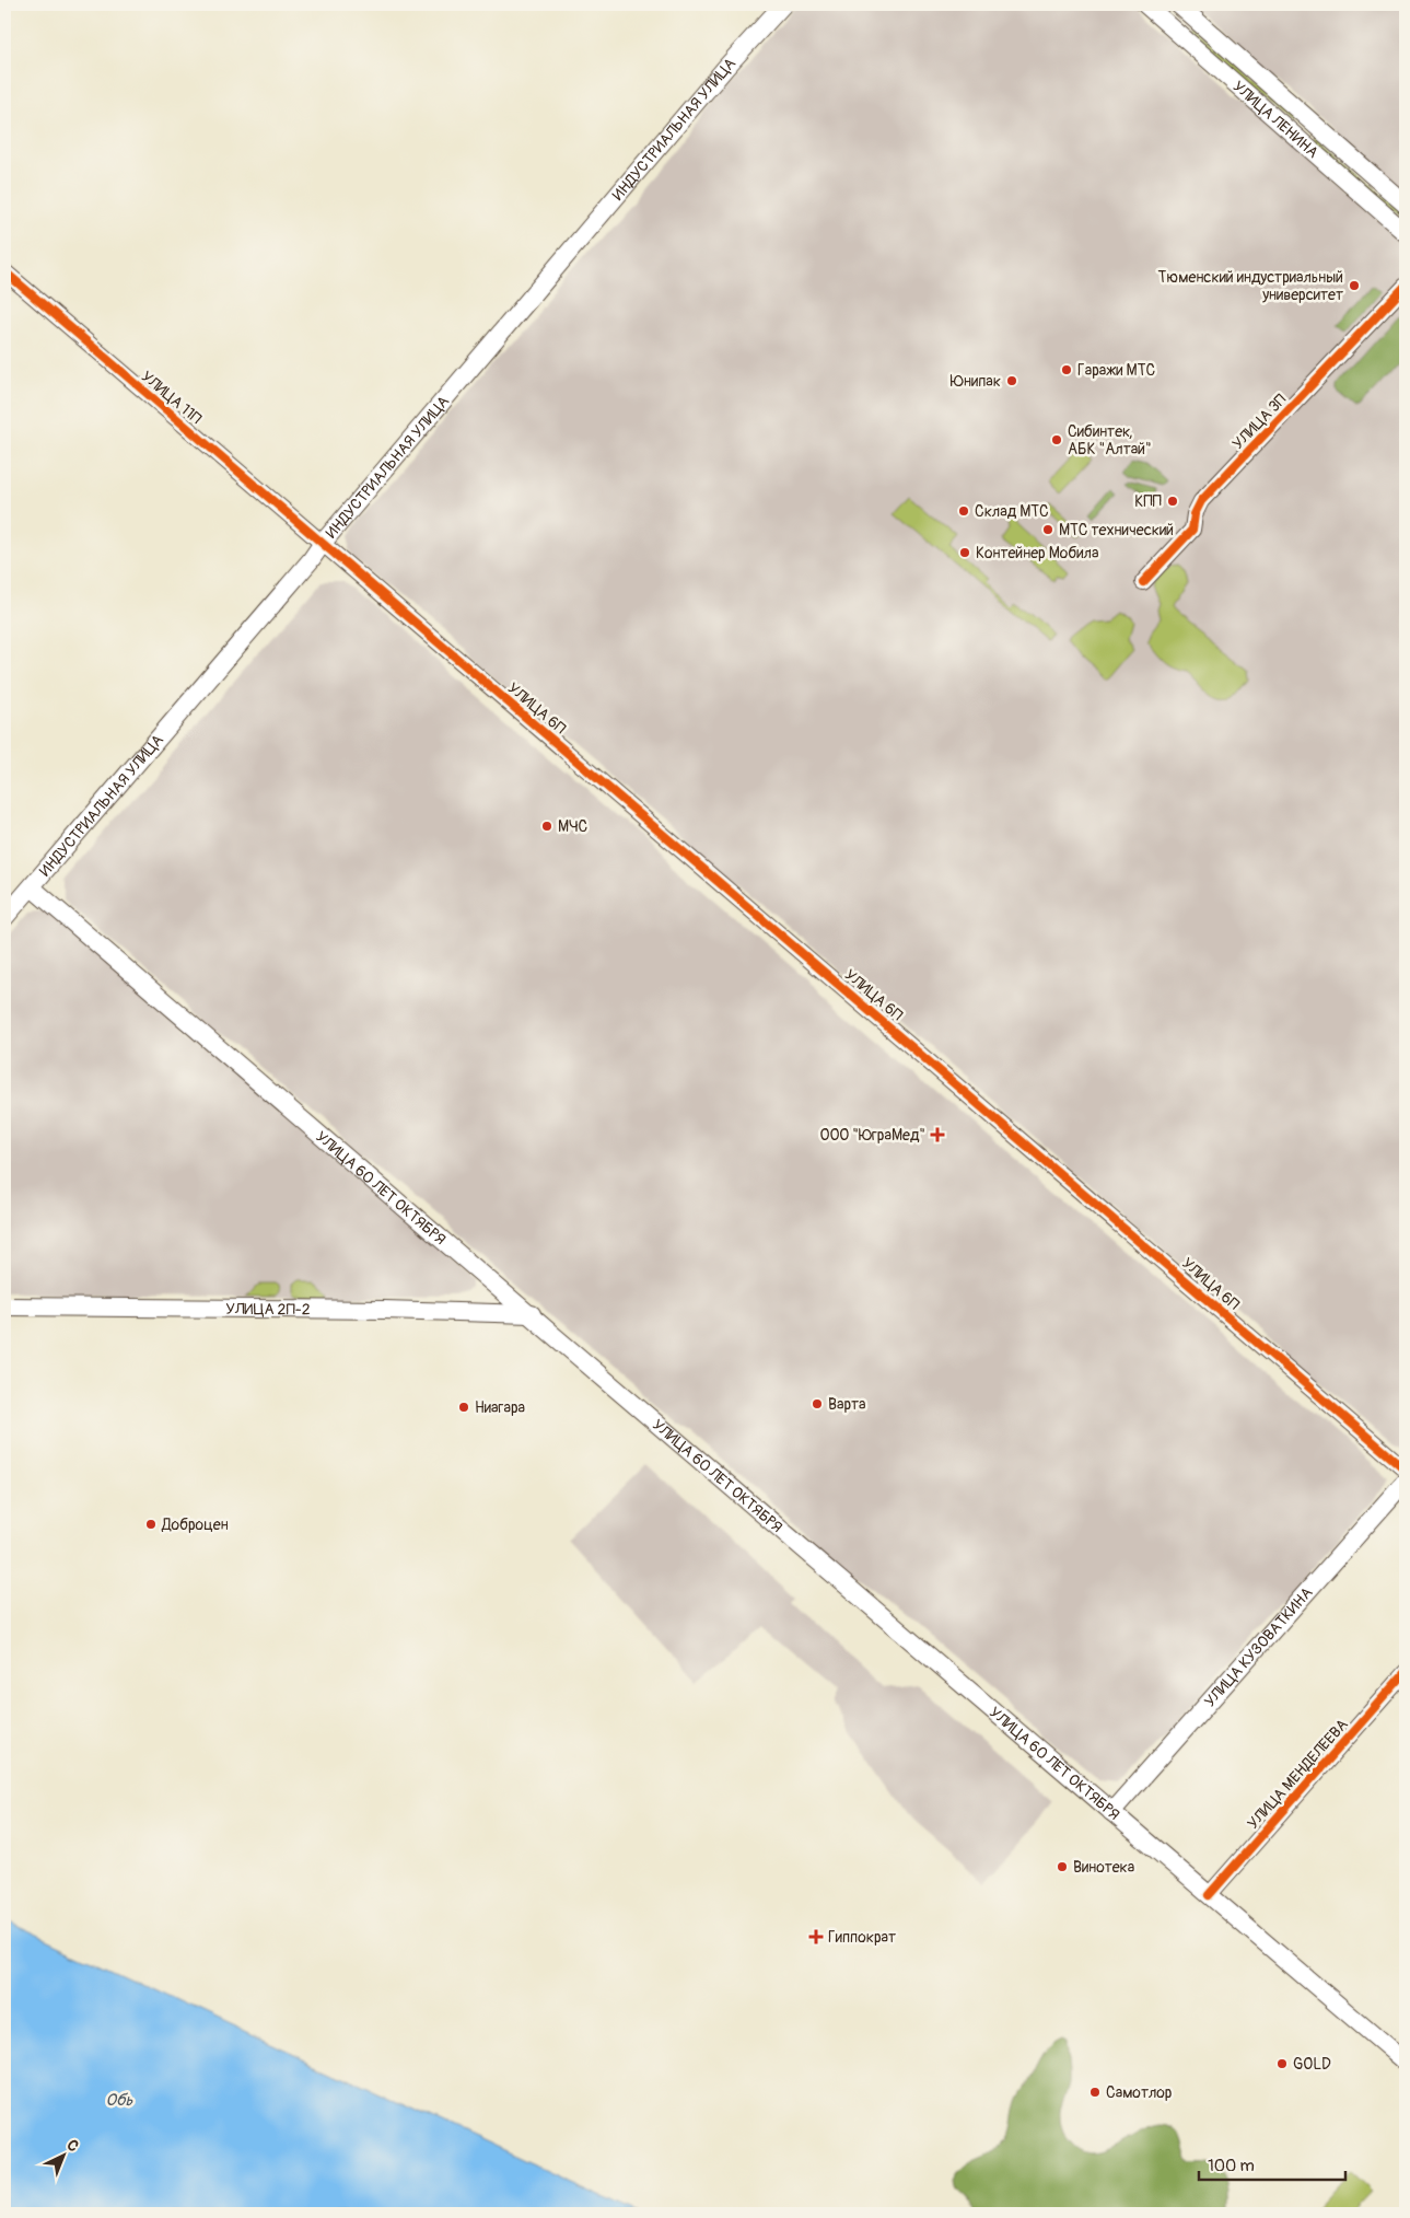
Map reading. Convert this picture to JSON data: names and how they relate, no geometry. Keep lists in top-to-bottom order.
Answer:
{
  "streets": {
    "main road": [
      "УЛИЦА ЛЕНИНА",
      "ИНДУСТРИАЛЬНАЯ УЛИЦА",
      "УЛИЦА 60 ЛЕТ ОКТЯБРЯ",
      "УЛИЦА 2П-2",
      "УЛИЦА КУЗОВАТКИНА"
    ],
    "street": [
      "УЛИЦА 11П",
      "УЛИЦА 3П",
      "УЛИЦА 6П",
      "УЛИЦА МЕНДЕЛЕЕВА"
    ]
  },
  "crossings": [
    ["ИНДУСТРИАЛЬНАЯ УЛИЦА", "УЛИЦА 11П"],
    ["ИНДУСТРИАЛЬНАЯ УЛИЦА", "УЛИЦА 6П"],
    ["ИНДУСТРИАЛЬНАЯ УЛИЦА", "УЛИЦА 60 ЛЕТ ОКТЯБРЯ"],
    ["УЛИЦА 11П", "УЛИЦА 6П"],
    ["УЛИЦА 60 ЛЕТ ОКТЯБРЯ", "УЛИЦА 2П-2"],
    ["УЛИЦА 60 ЛЕТ ОКТЯБРЯ", "УЛИЦА КУЗОВАТКИНА"],
    ["УЛИЦА 60 ЛЕТ ОКТЯБРЯ", "УЛИЦА МЕНДЕЛЕЕВА"]
  ],
  "water": ["Обь"],
  "places": {
    "other": [
      "Тюменский индустриальный университет",
      "Гаражи МТС",
      "Юнипак",
      "Сибинтек, АБК \"Алтай\"",
      "КПП",
      "Склад МТС",
      "МТС технический",
      "Контейнер Мобила",
      "МЧС",
      "Варта",
      "Ниагара",
      "Доброцен",
      "Винотека",
      "GOLD",
      "Самотлор"
    ],
    "health": ["ООО \"ЮграМед\"", "Гиппократ"]
  },
  "scale_bar": "100 m",
  "north": "top right"
}
